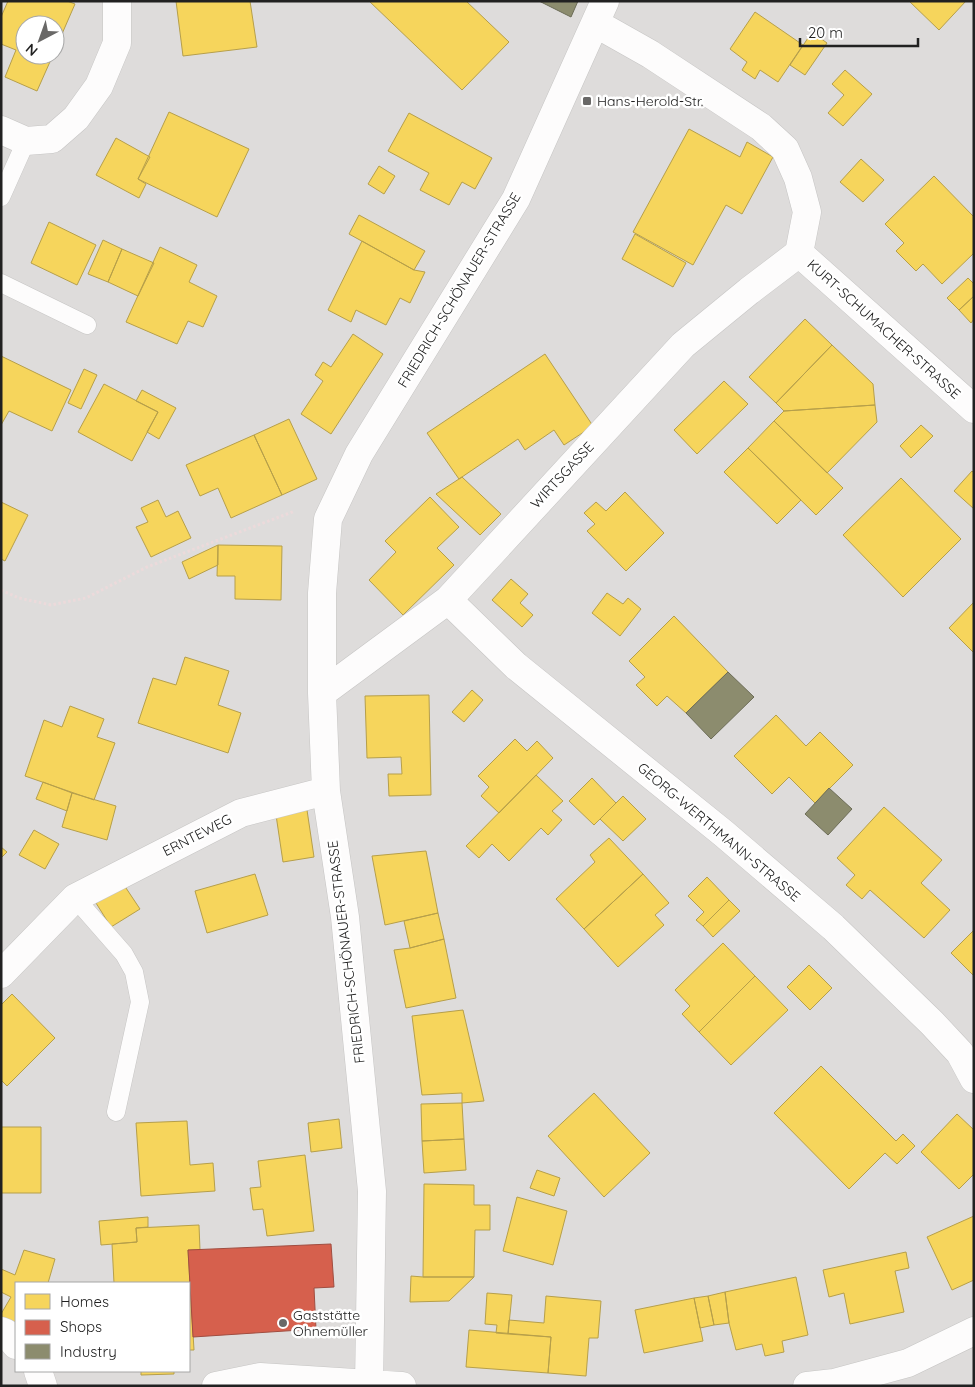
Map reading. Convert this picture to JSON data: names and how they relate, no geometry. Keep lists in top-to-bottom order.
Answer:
{
  "streets": {
    "street": [
      "FRIEDRICH-SCHÖNAUER-STRASSE",
      "KURT-SCHUMACHER-STRASSE",
      "WIRTSGASSE",
      "GEORG-WERTHMANN-STRASSE",
      "ERNTEWEG"
    ]
  },
  "crossings": [
    ["FRIEDRICH-SCHÖNAUER-STRASSE", "KURT-SCHUMACHER-STRASSE"],
    ["FRIEDRICH-SCHÖNAUER-STRASSE", "WIRTSGASSE"],
    ["FRIEDRICH-SCHÖNAUER-STRASSE", "ERNTEWEG"],
    ["KURT-SCHUMACHER-STRASSE", "WIRTSGASSE"],
    ["WIRTSGASSE", "GEORG-WERTHMANN-STRASSE"]
  ],
  "places": {
    "transit": ["Hans-Herold-Str."],
    "other": ["Gaststätte Ohnemüller"]
  },
  "legend": ["Homes", "Shops", "Industry"],
  "scale_bar": "20 m",
  "north": "bottom left"
}
